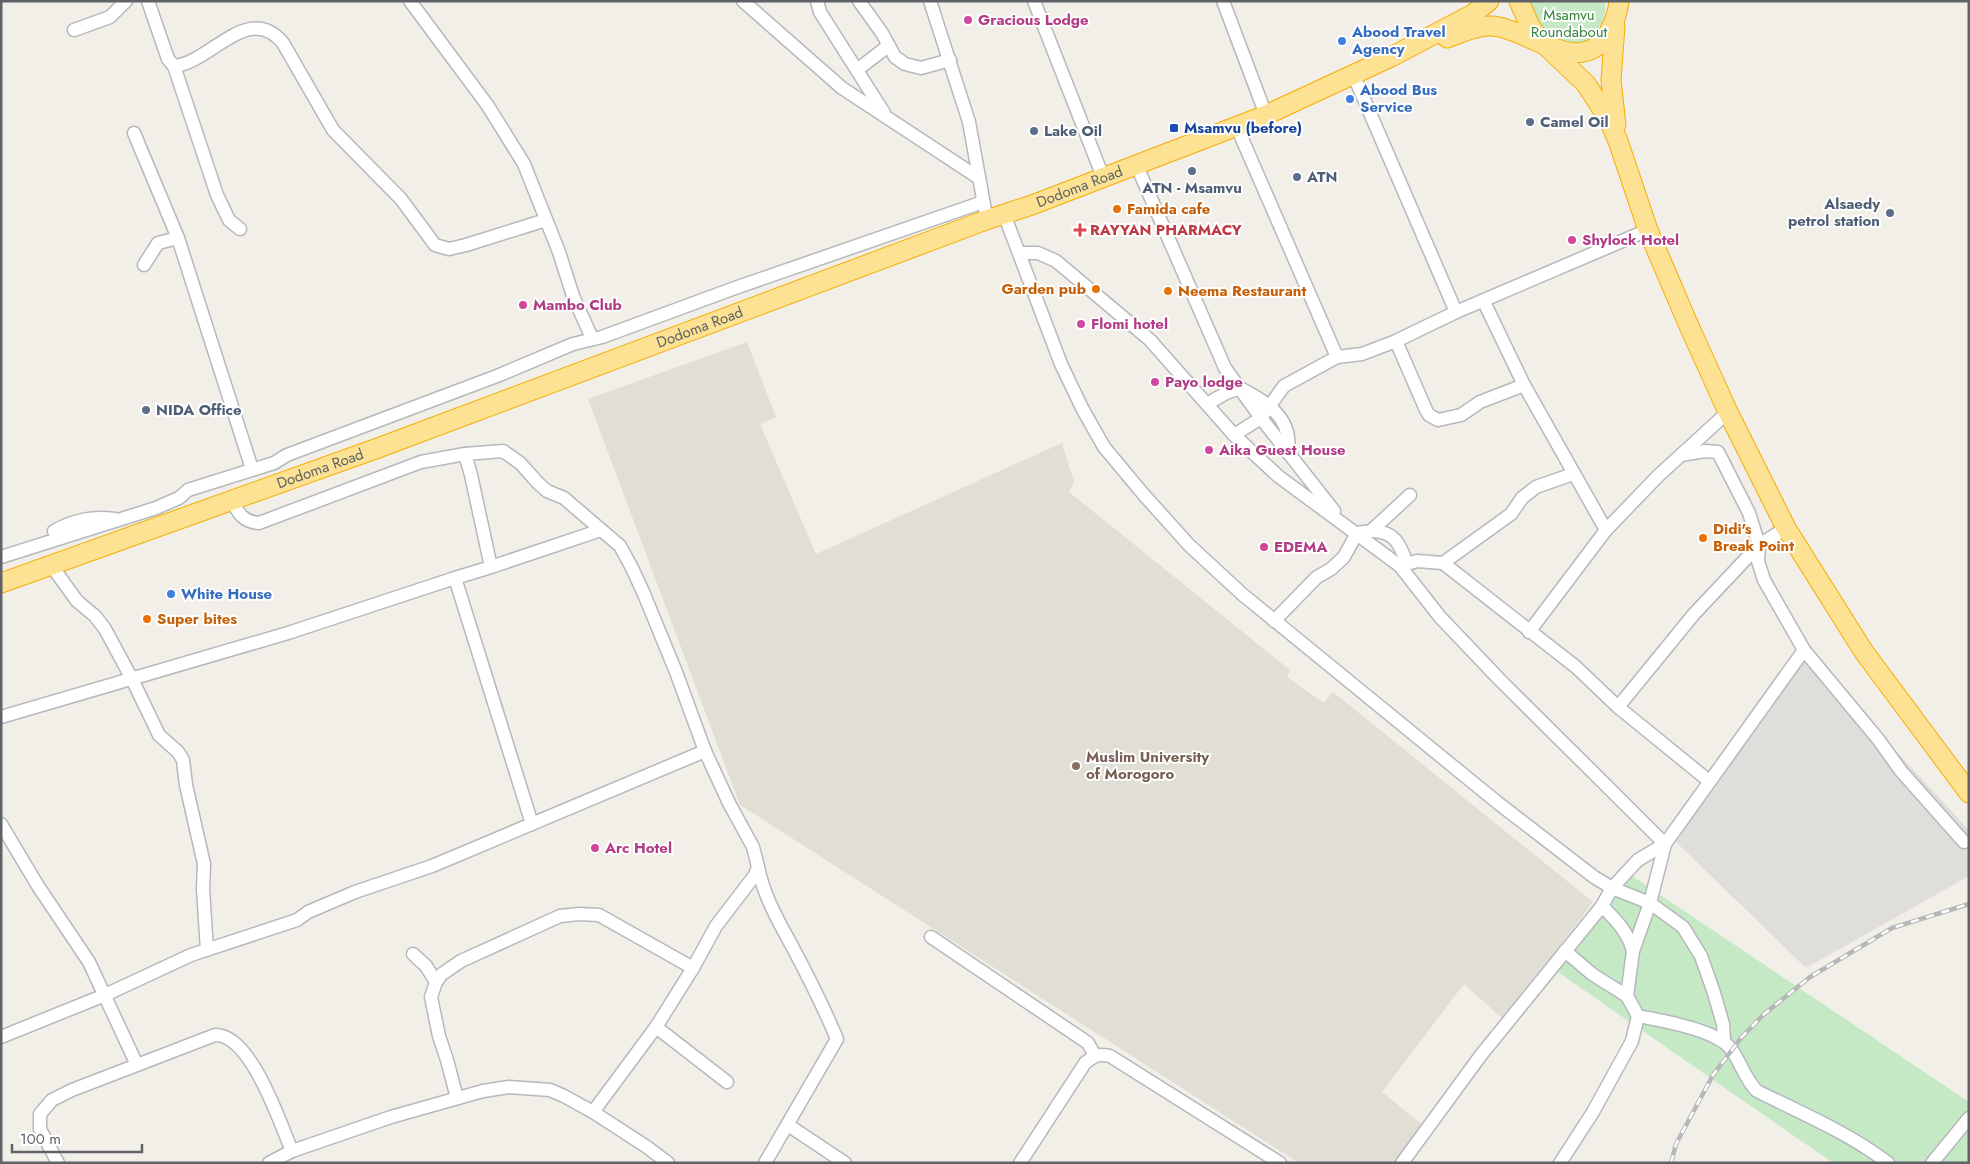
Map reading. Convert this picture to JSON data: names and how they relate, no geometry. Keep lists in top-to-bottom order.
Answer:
{
  "streets": {
    "highway": ["Dodoma Road"]
  },
  "parks": ["Msamvu Roundabout"],
  "places": {
    "other": [
      "Gracious Lodge",
      "Abood Travel Agency",
      "Abood Bus Service",
      "Camel Oil",
      "Lake Oil",
      "ATN - Msamvu",
      "ATN",
      "Famida cafe",
      "Alsaedy petrol station",
      "Shylock Hotel",
      "Garden pub",
      "Neema Restaurant",
      "Mambo Club",
      "Flomi hotel",
      "Payo lodge",
      "NIDA Office",
      "Aika Guest House",
      "Didi's Break Point",
      "EDEMA",
      "White House",
      "Super bites",
      "Muslim University of Morogoro",
      "Arc Hotel"
    ],
    "transit": ["Msamvu (before)"],
    "health": ["RAYYAN PHARMACY"]
  },
  "scale_bar": "100 m"
}
